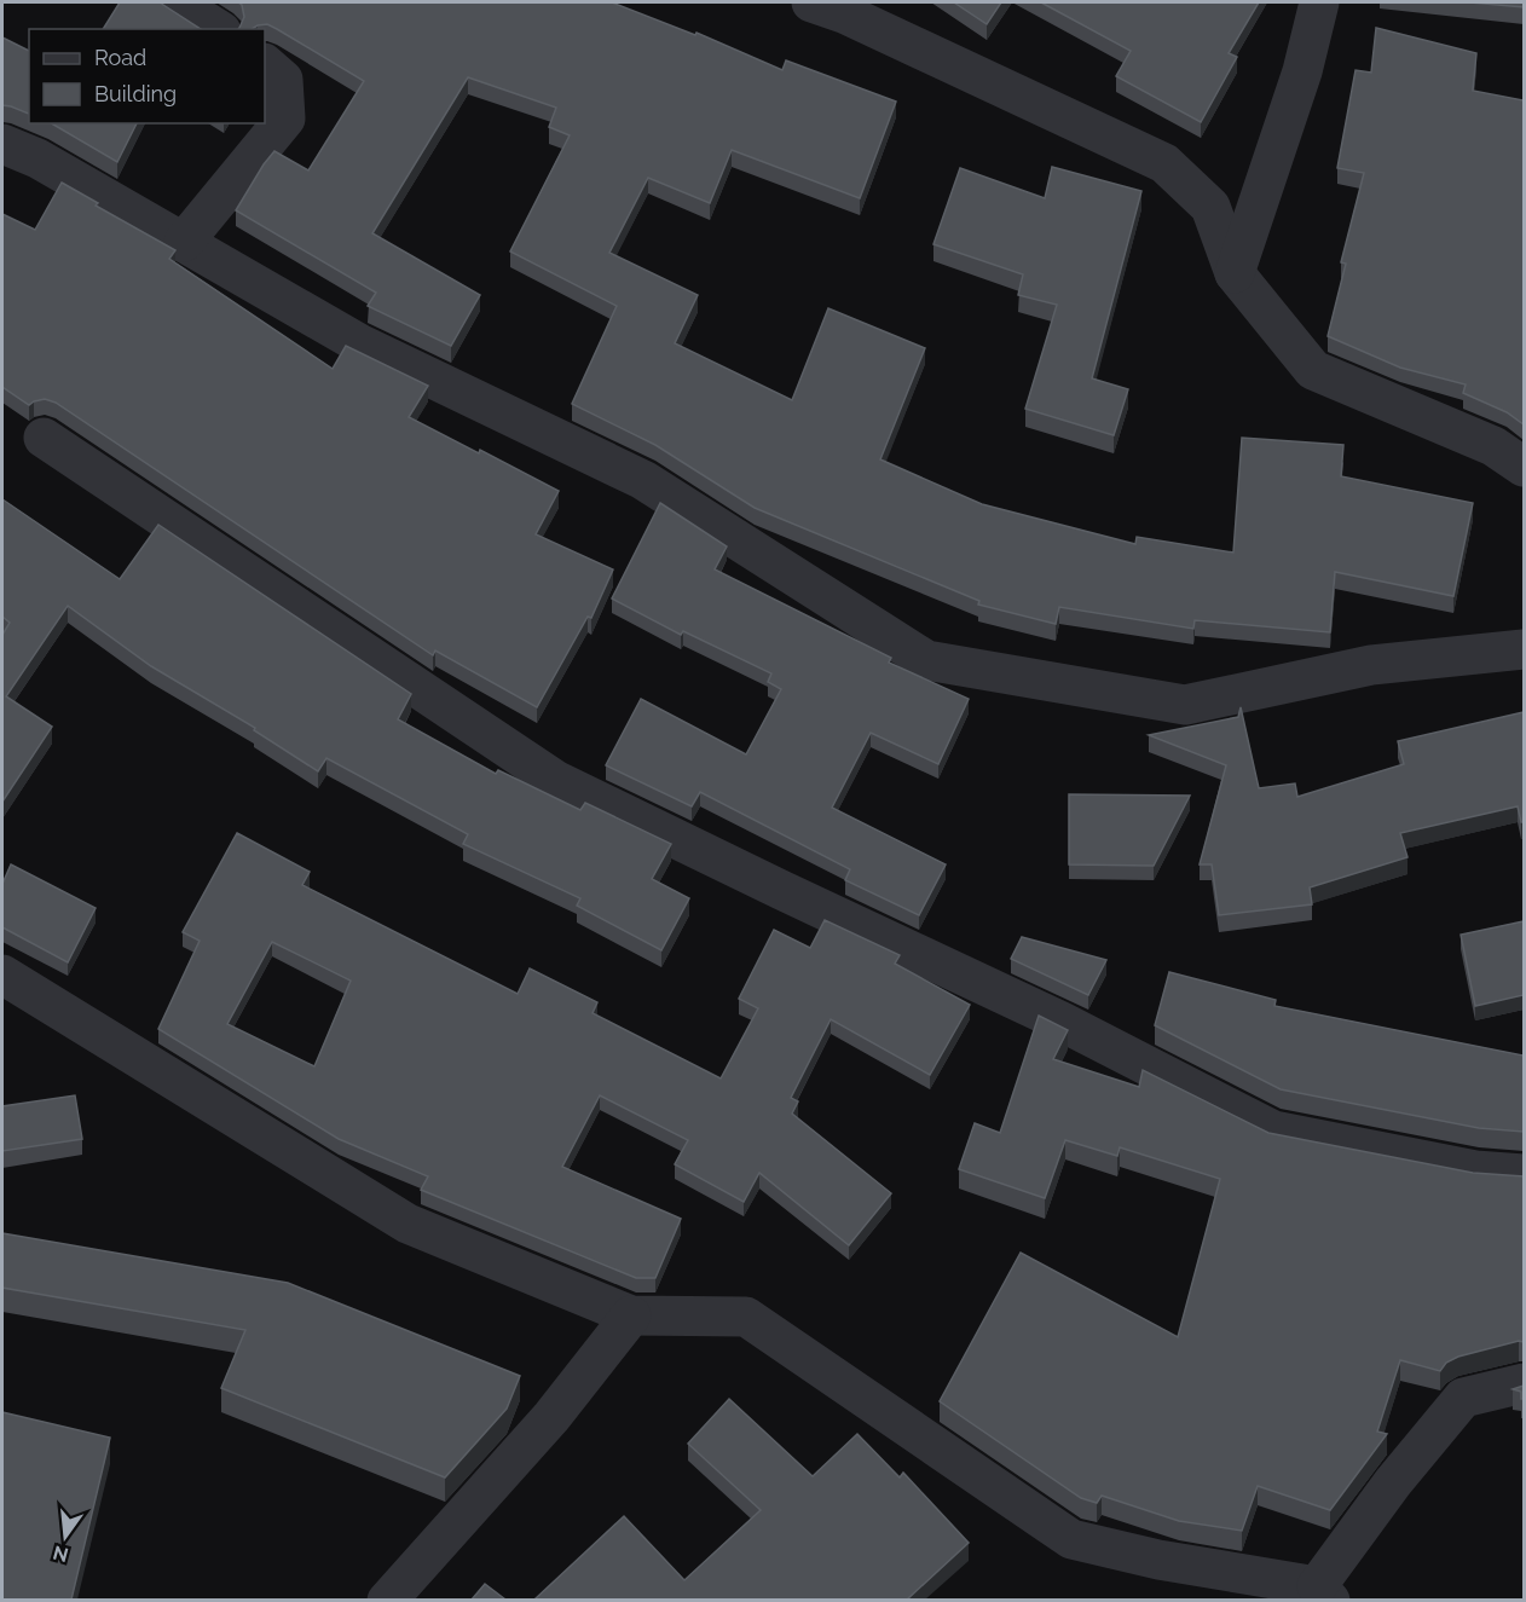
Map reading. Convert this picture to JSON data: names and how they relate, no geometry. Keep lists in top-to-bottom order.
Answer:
{
  "legend": ["Road", "Building"],
  "north": "bottom"
}
